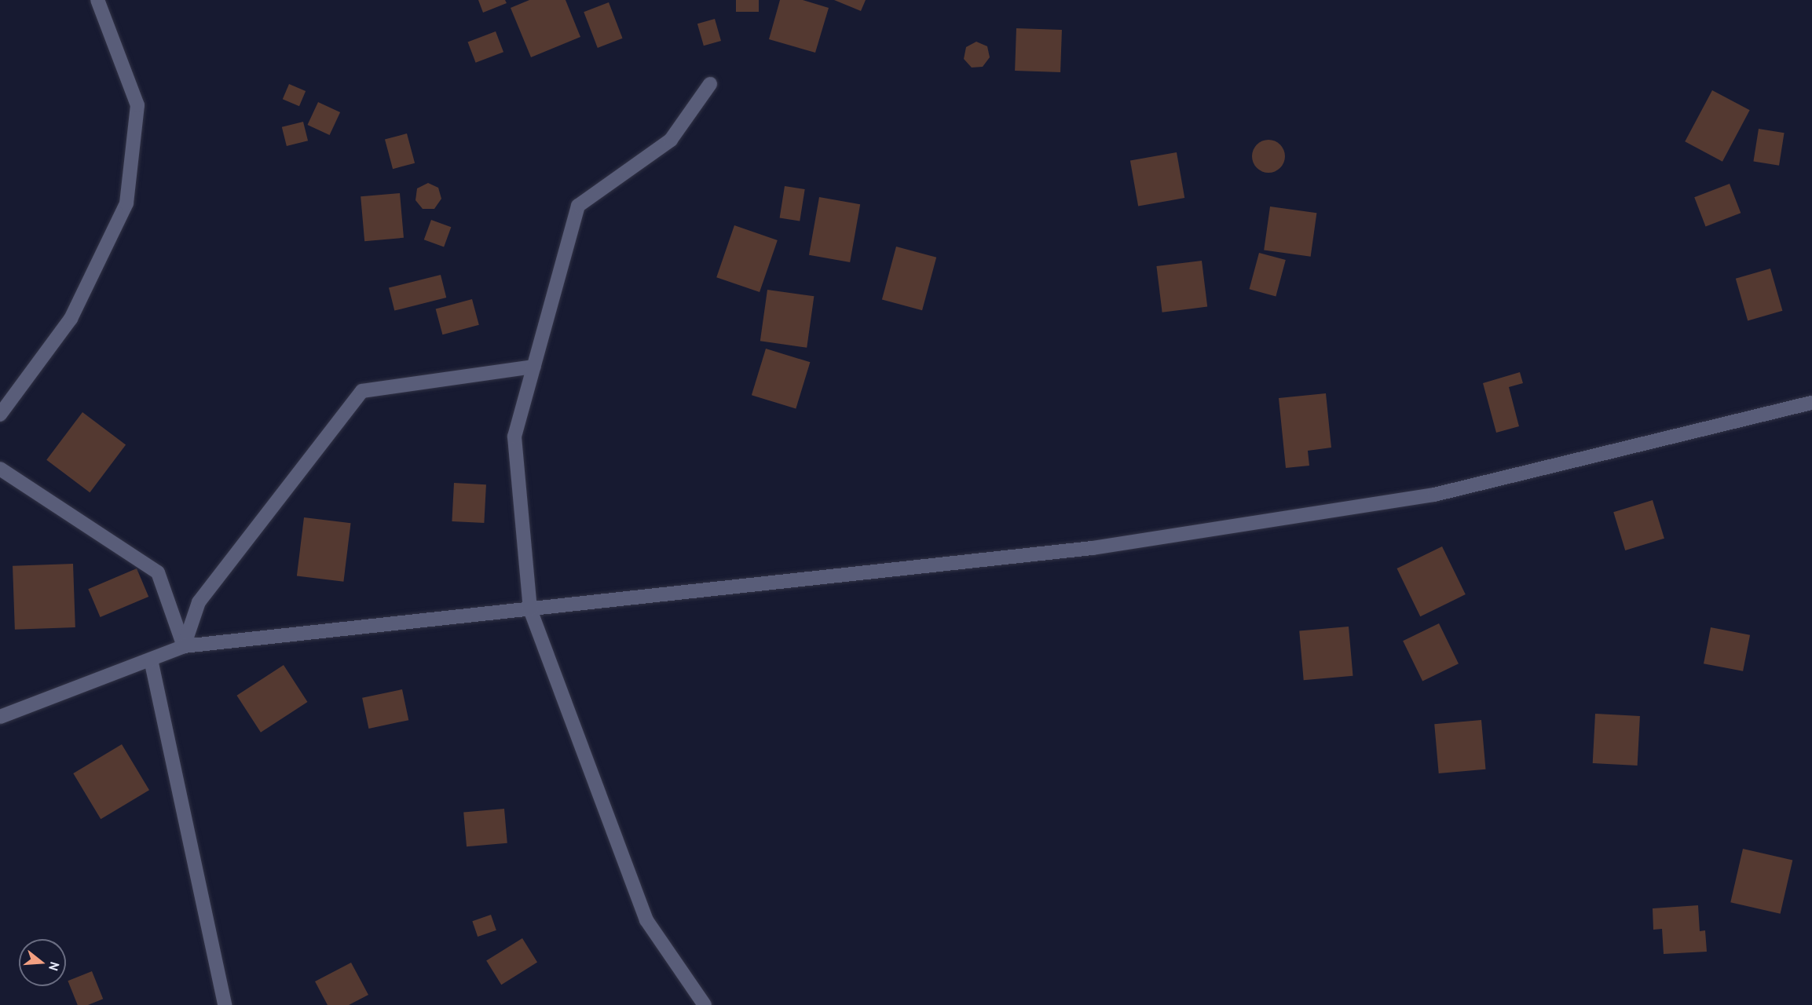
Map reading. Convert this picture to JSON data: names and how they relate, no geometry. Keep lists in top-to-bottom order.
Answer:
{
  "north": "right"
}
